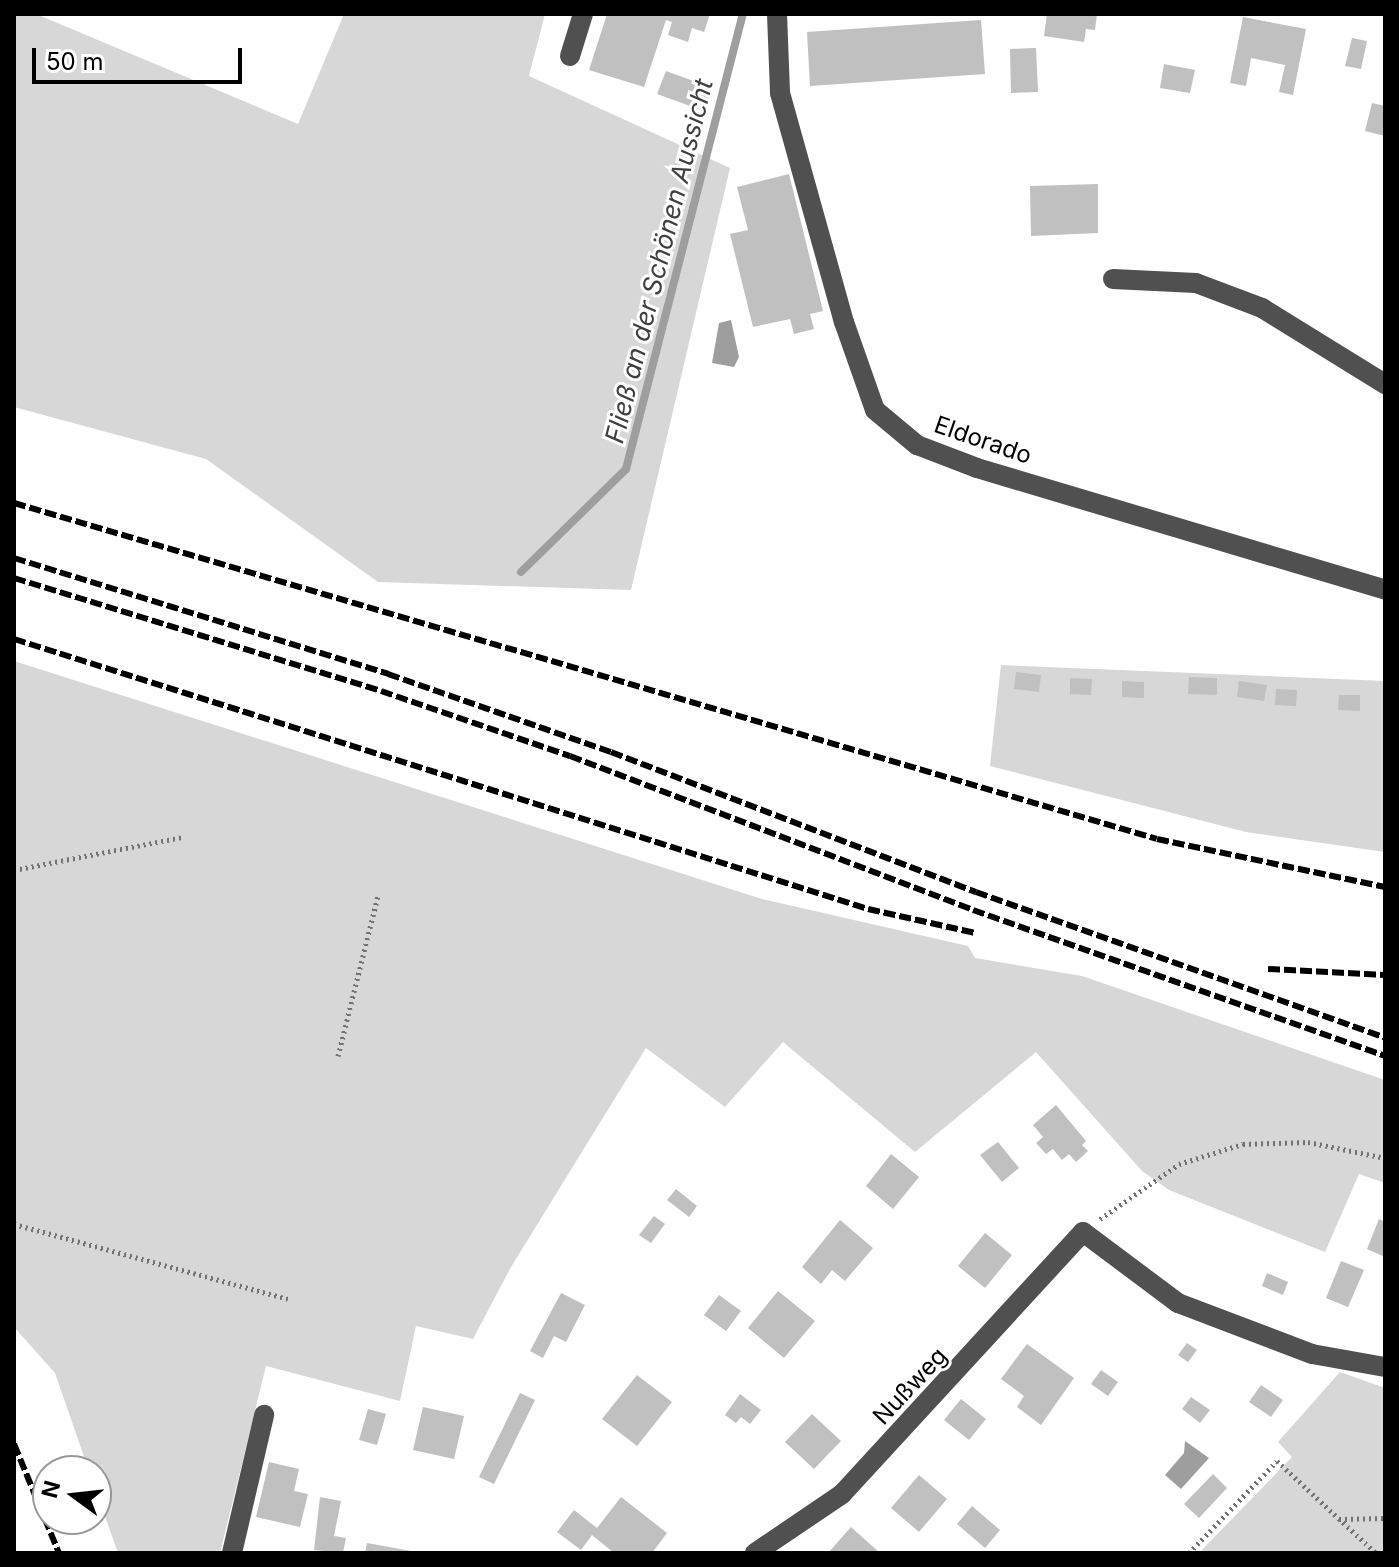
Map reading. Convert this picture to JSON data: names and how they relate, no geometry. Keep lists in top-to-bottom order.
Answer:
{
  "streets": {
    "street": ["Eldorado", "Nußweg"]
  },
  "water": ["Fließ an der Schönen Aussicht"],
  "scale_bar": "50 m",
  "north": "left"
}
